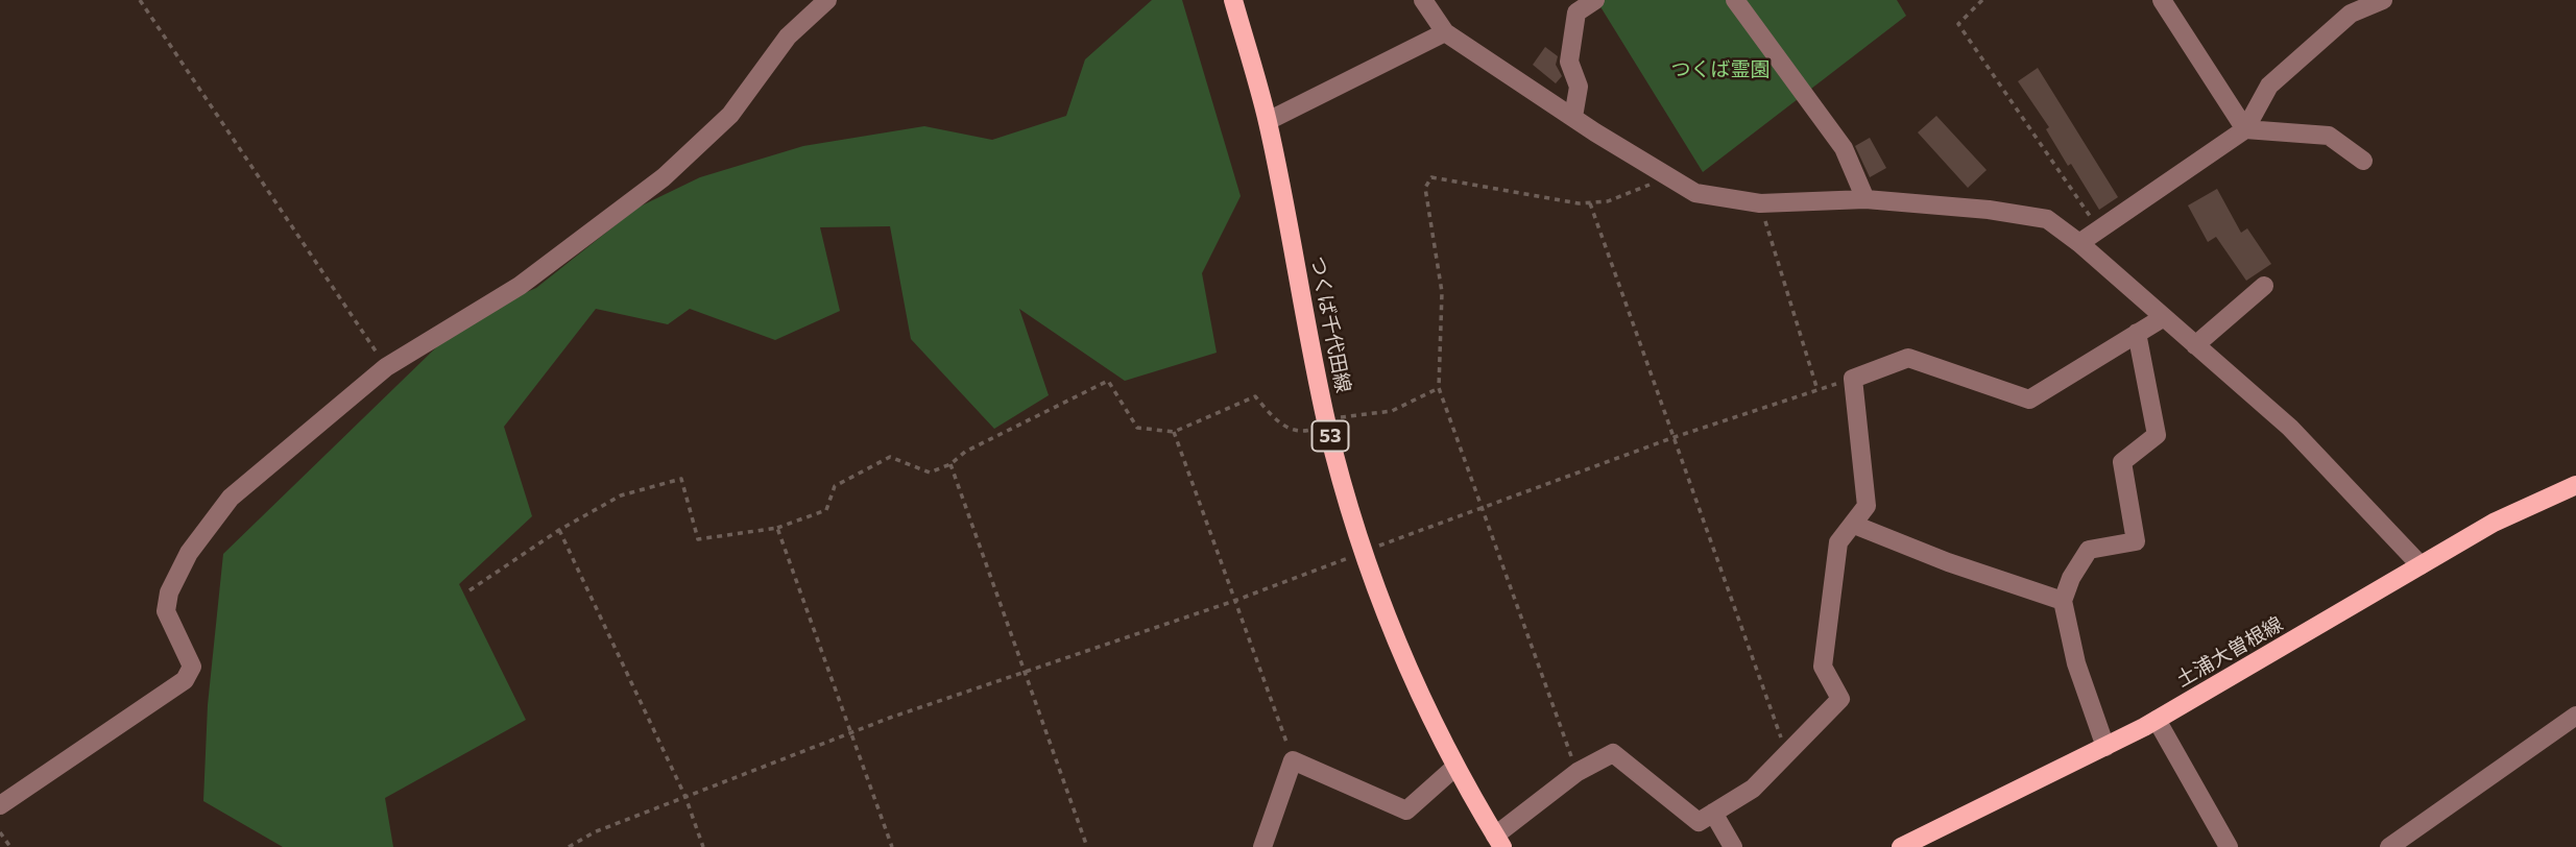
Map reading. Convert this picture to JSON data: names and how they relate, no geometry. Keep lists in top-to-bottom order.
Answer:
{
  "streets": {
    "main road": ["つくば千代田線", "53", "土浦大曽根線"]
  },
  "parks": ["つくば霊園"]
}
